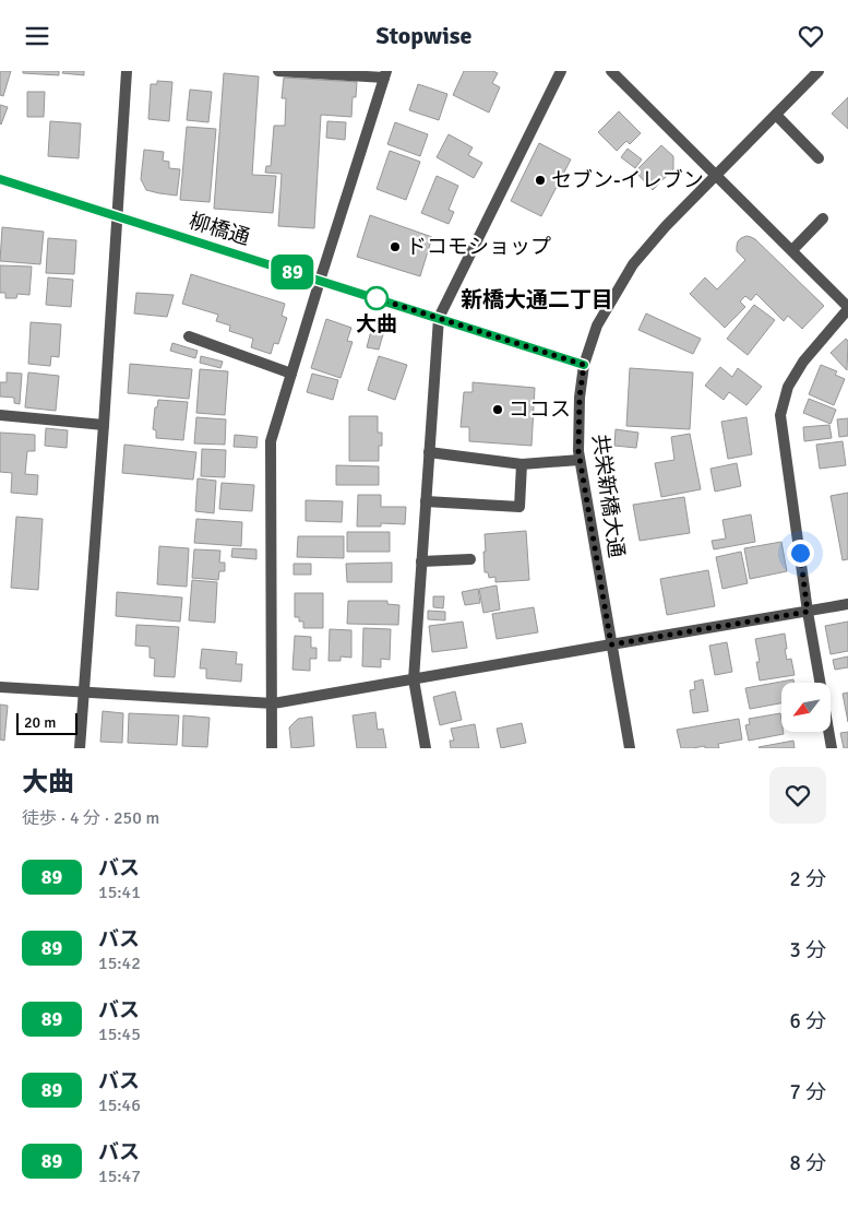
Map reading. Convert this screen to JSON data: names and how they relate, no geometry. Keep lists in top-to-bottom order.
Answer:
{
  "streets": {
    "street": ["柳橋通", "共栄新橋大通"]
  },
  "crossings": [
    ["柳橋通", "共栄新橋大通"]
  ],
  "districts": ["新橋大通二丁目"],
  "places": [
    "セブン-イレブン",
    "ドコモショップ",
    "大曲",
    "ココス"
  ],
  "lines": ["bus line 89"],
  "scale_bar": "20 m",
  "north": "bottom left",
  "page": {
    "header": "Stopwise",
    "on_map": "89",
    "scale": "20 m",
    "heading": ["大曲", "徒歩 · 4 分 · 250 m"],
    "list": [
      {
        "mark": "89",
        "name": "バス",
        "note": "15:41",
        "value": "2 分"
      },
      {
        "mark": "89",
        "name": "バス",
        "note": "15:42",
        "value": "3 分"
      },
      {
        "mark": "89",
        "name": "バス",
        "note": "15:45",
        "value": "6 分"
      },
      {
        "mark": "89",
        "name": "バス",
        "note": "15:46",
        "value": "7 分"
      },
      {
        "mark": "89",
        "name": "バス",
        "note": "15:47",
        "value": "8 分"
      }
    ]
  }
}
